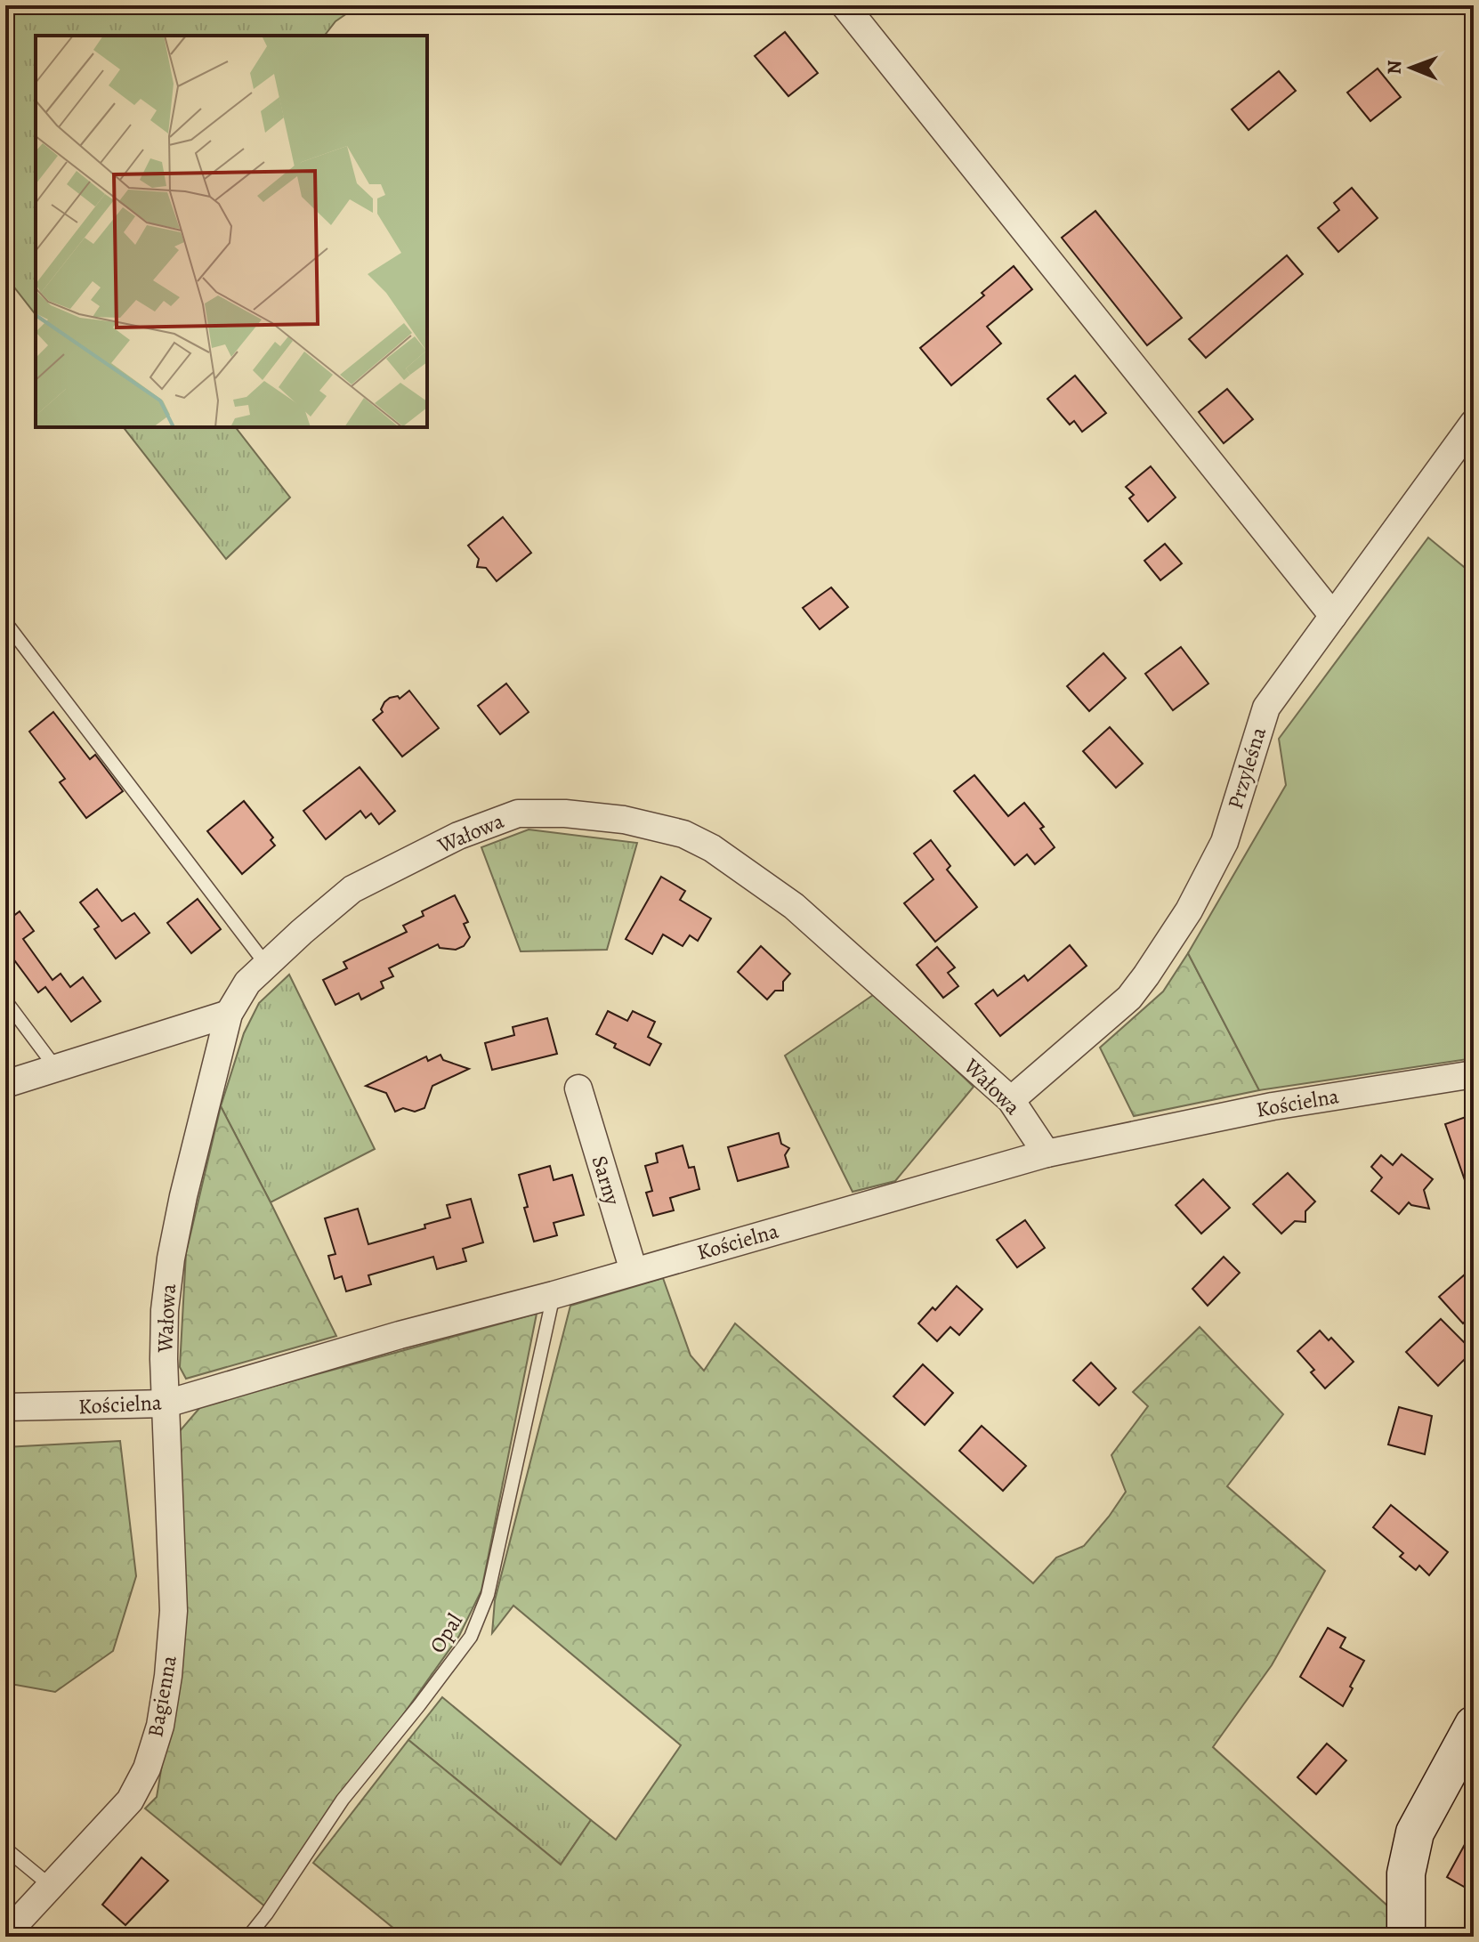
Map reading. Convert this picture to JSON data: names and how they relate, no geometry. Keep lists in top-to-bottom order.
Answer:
{
  "streets": {
    "street": [
      "Przyleśna",
      "Wałowa",
      "Kościelna",
      "Sarny",
      "Bagienna"
    ],
    "lane": ["Opal"]
  },
  "crossings": [
    ["Przyleśna", "Wałowa"],
    ["Wałowa", "Kościelna"],
    ["Wałowa", "Bagienna"],
    ["Kościelna", "Sarny"],
    ["Kościelna", "Opal"],
    ["Kościelna", "Bagienna"]
  ],
  "north": "left"
}
